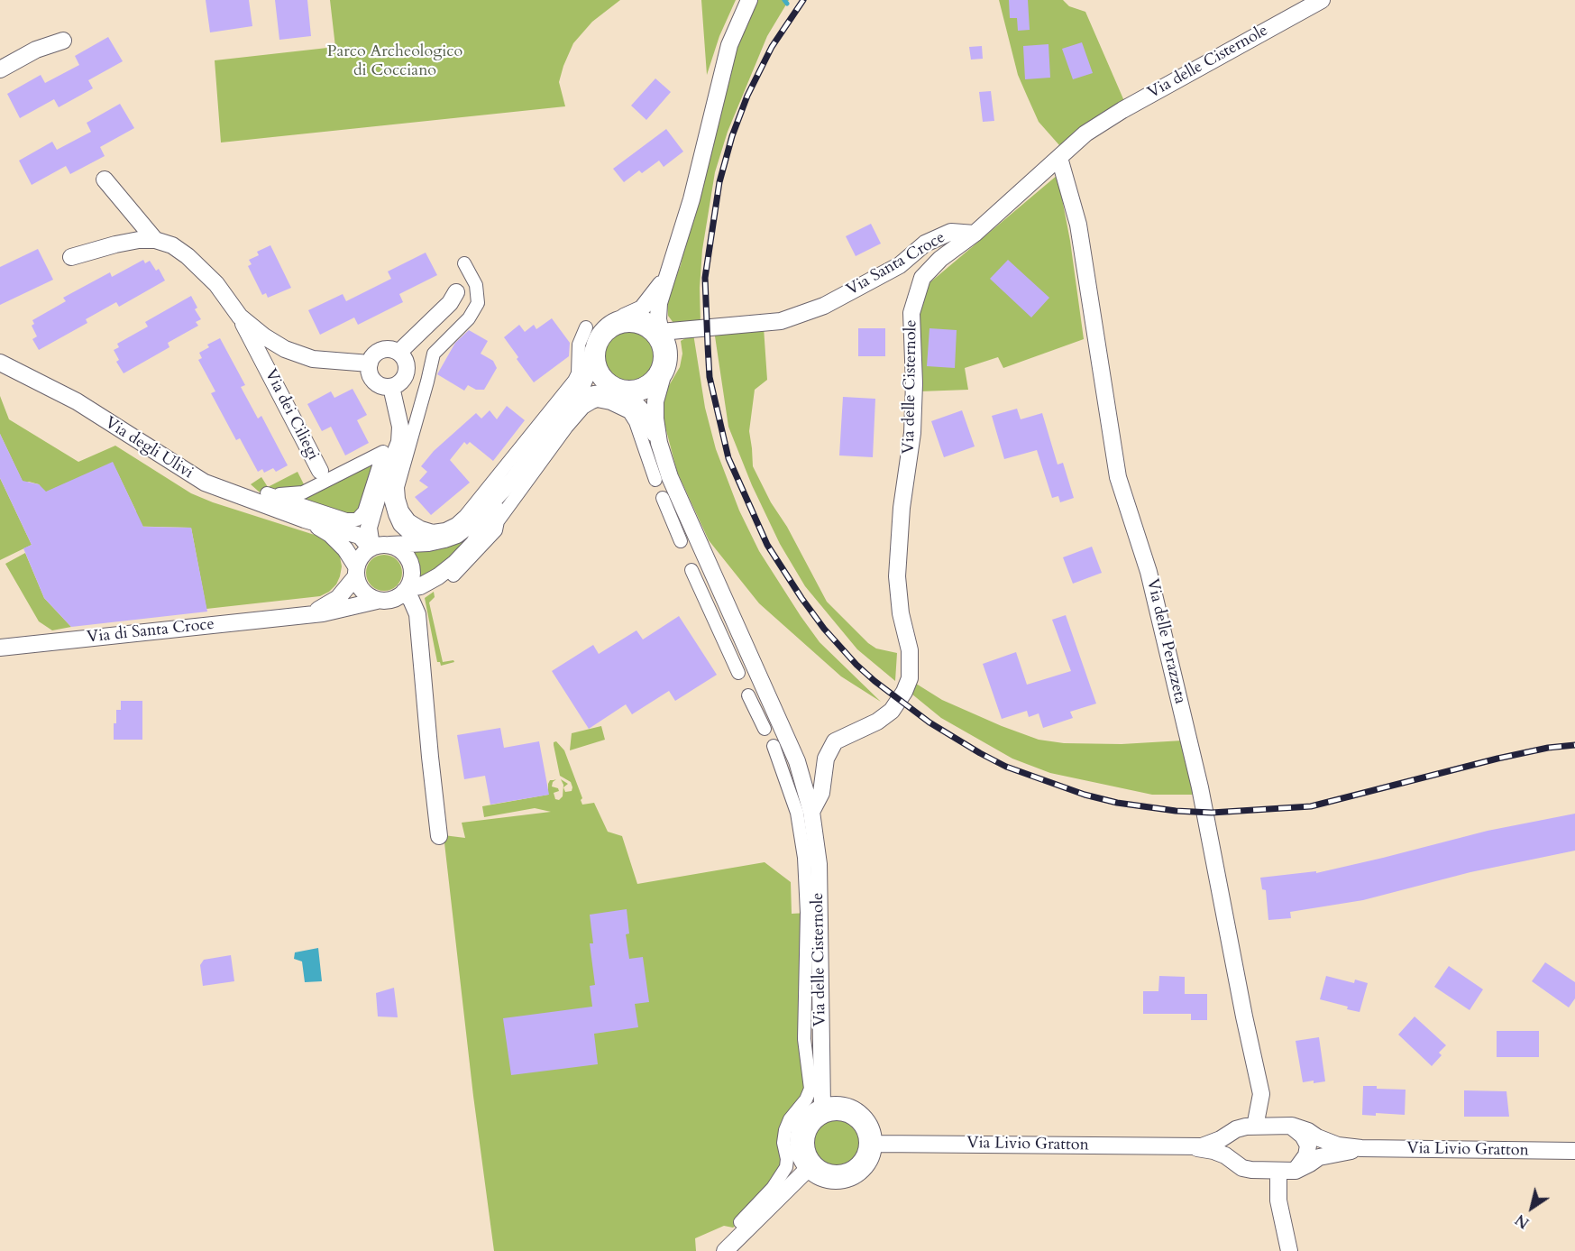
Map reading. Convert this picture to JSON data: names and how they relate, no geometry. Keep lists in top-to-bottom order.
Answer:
{
  "streets": {
    "street": [
      "Via delle Cisternole",
      "Via Santa Croce",
      "Via dei Ciliegi",
      "Via degli Ulivi",
      "Via di Santa Croce",
      "Via delle Perazzeta",
      "Via Livio Gratton"
    ]
  },
  "crossings": [
    ["Via delle Cisternole", "Via Santa Croce"],
    ["Via delle Cisternole", "Via delle Perazzeta"],
    ["Via delle Perazzeta", "Via Livio Gratton"]
  ],
  "parks": ["Parco Archeologico di Cocciano"],
  "north": "bottom left"
}
